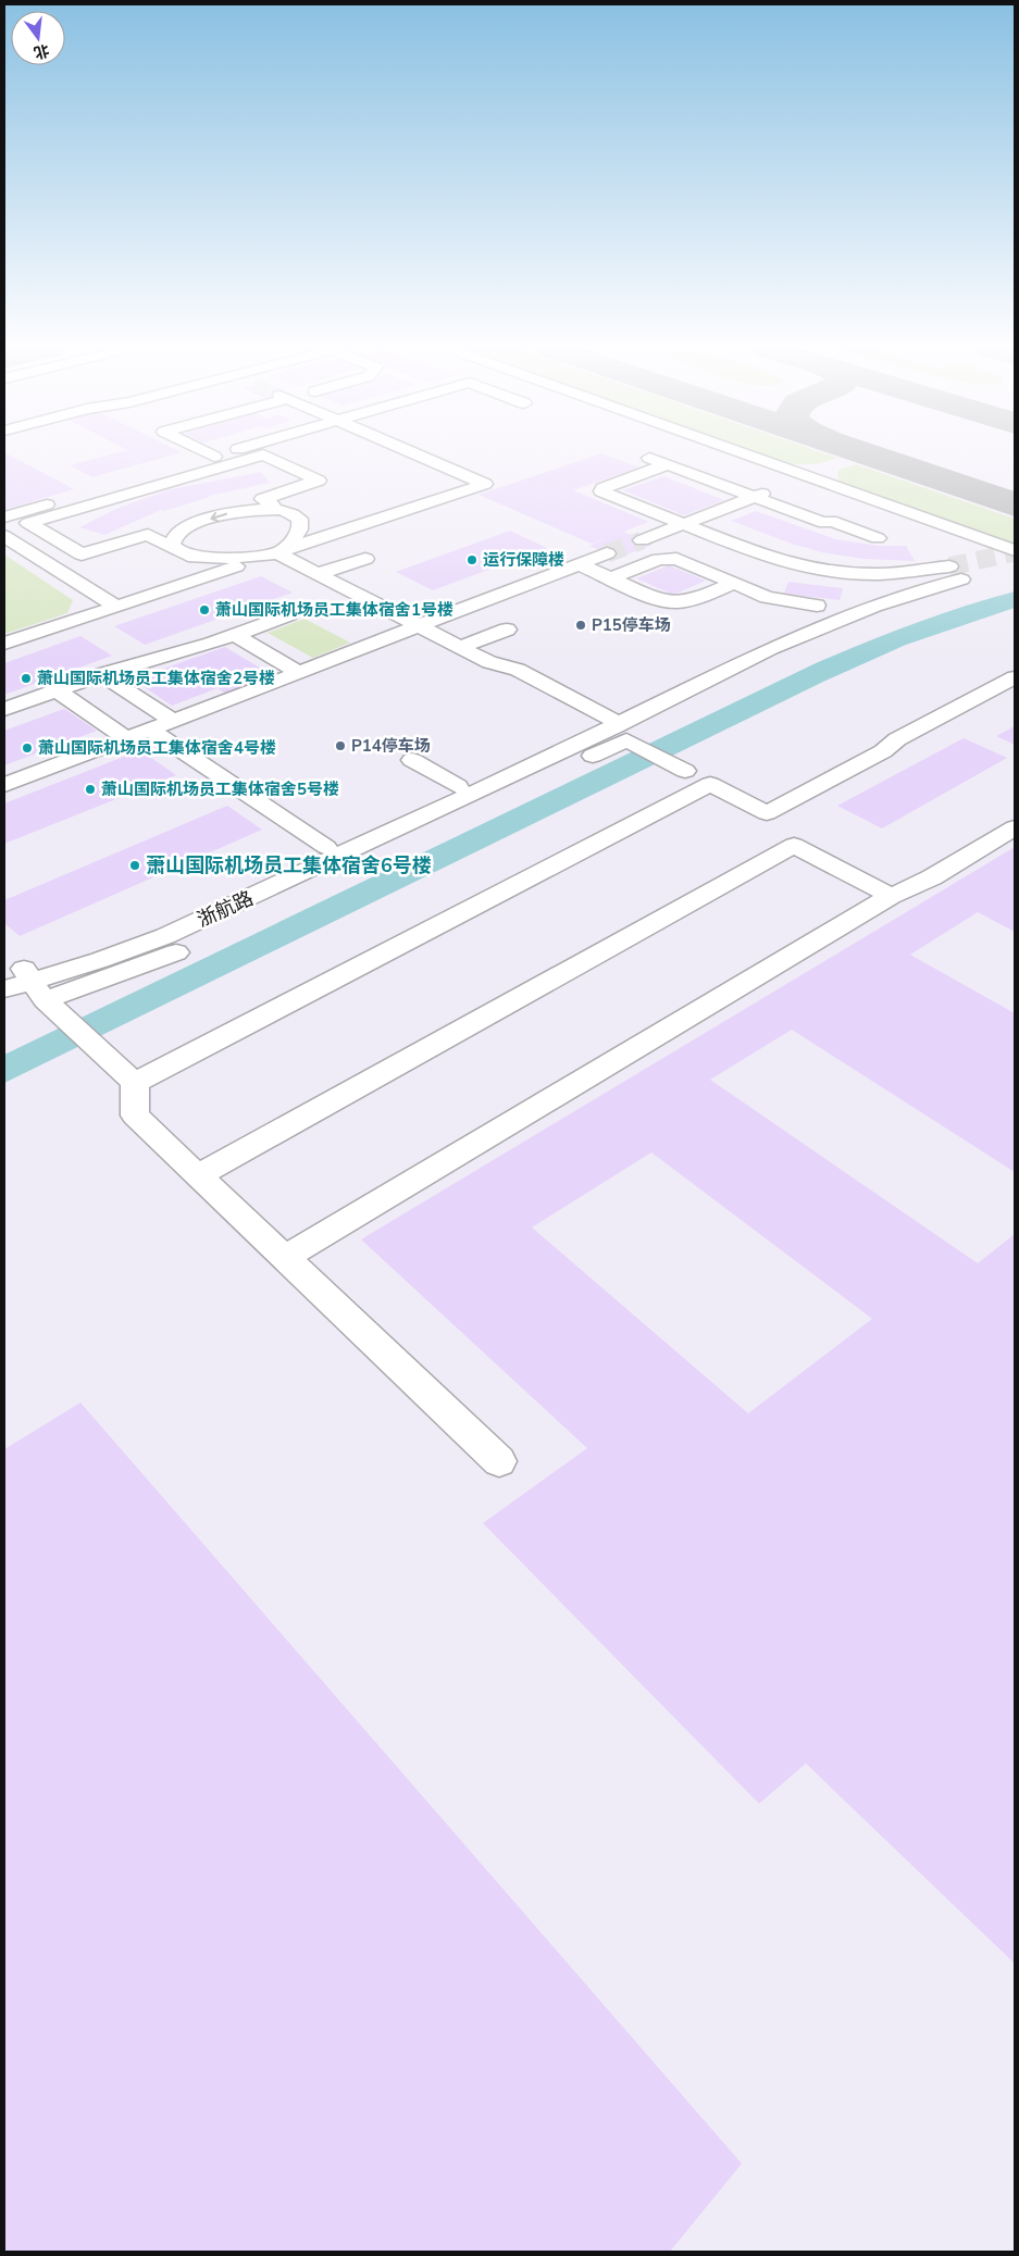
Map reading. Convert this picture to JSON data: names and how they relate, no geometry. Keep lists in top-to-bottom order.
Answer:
{
  "streets": {
    "street": ["浙航路"]
  },
  "places": [
    "运行保障楼",
    "萧山国际机场员工集体宿舍1号楼",
    "P15停车场",
    "萧山国际机场员工集体宿舍2号楼",
    "P14停车场",
    "萧山国际机场员工集体宿舍4号楼",
    "萧山国际机场员工集体宿舍5号楼",
    "萧山国际机场员工集体宿舍6号楼"
  ],
  "north": "bottom"
}
